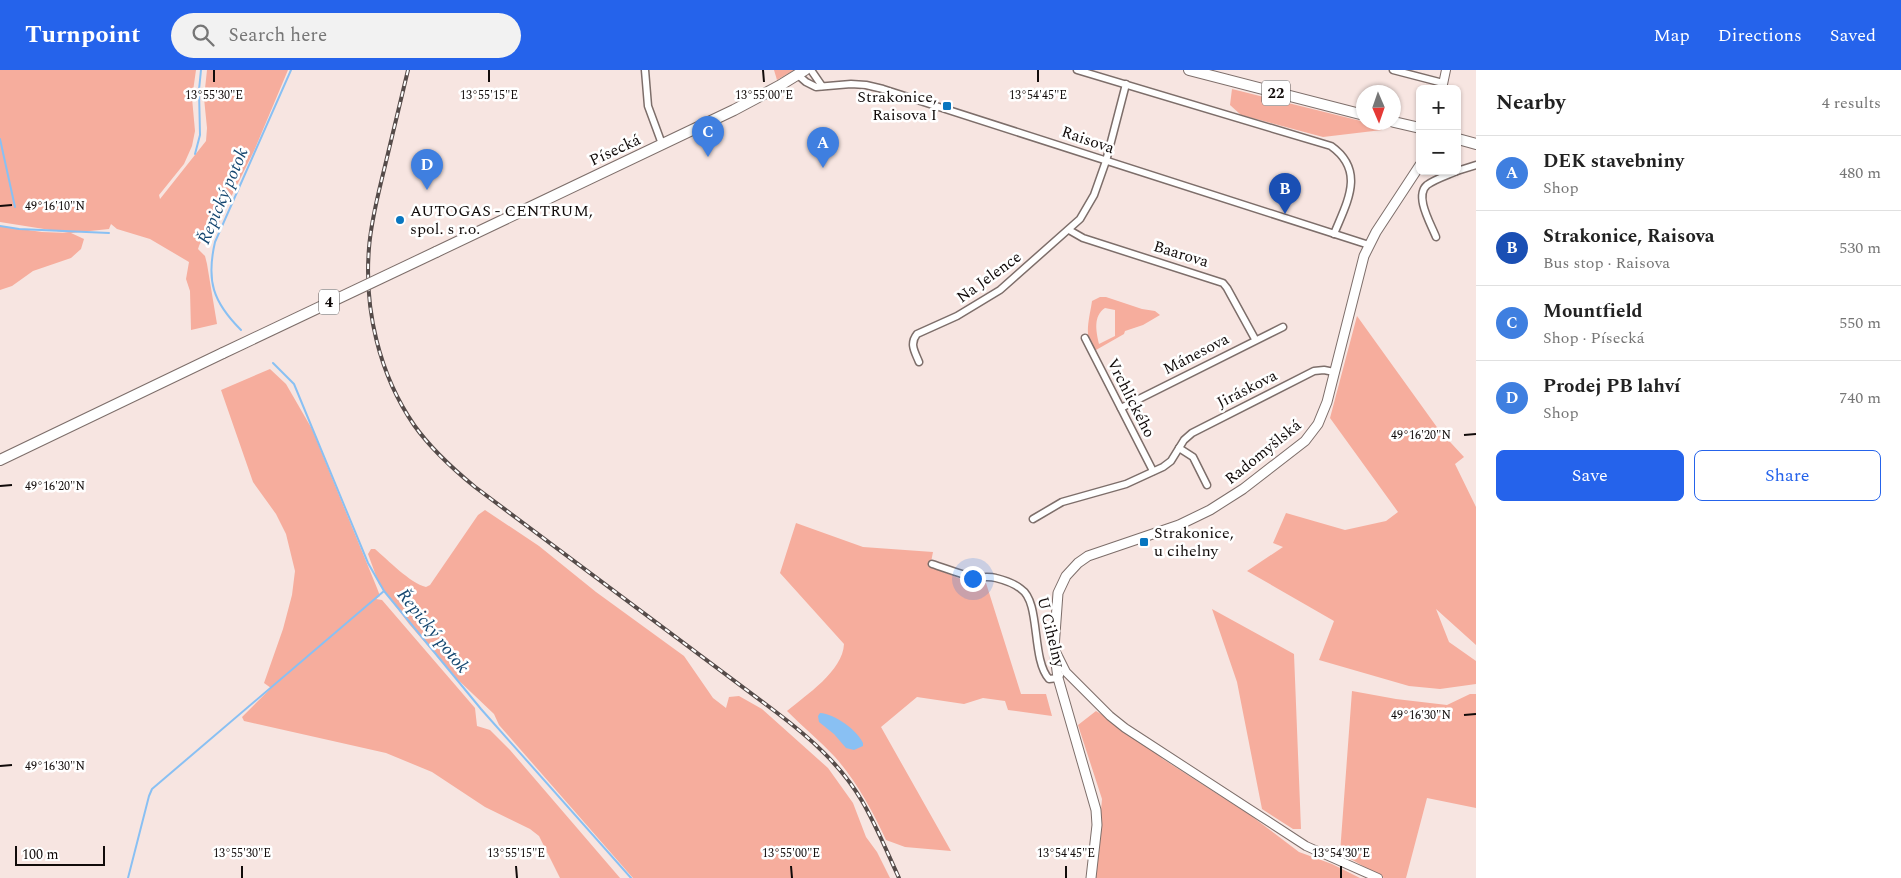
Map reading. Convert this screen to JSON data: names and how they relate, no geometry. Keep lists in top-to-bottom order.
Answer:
{
  "streets": {
    "main road": [
      "22",
      "Písecká",
      "4",
      "Radomyšlská"
    ],
    "street": [
      "Raisova",
      "Baarova",
      "Na Jelence",
      "Mánesova",
      "Jiráskova",
      "Vrchlického",
      "U Cihelny"
    ]
  },
  "crossings": [
    ["Raisova", "Písecká"],
    ["Raisova", "Na Jelence"],
    ["Raisova", "Radomyšlská"],
    ["Baarova", "Na Jelence"],
    ["Baarova", "Mánesova"],
    ["Mánesova", "Vrchlického"],
    ["Jiráskova", "Vrchlického"],
    ["Jiráskova", "Radomyšlská"],
    ["Radomyšlská", "U Cihelny"]
  ],
  "water": ["Řepický potok"],
  "places": {
    "transit": ["Strakonice, Raisova I", "Strakonice, u cihelny"],
    "other": ["AUTOGAS - CENTRUM, spol. s r.o."]
  },
  "scale_bar": "100 m",
  "north": "bottom",
  "page": {
    "header": "Turnpoint",
    "search": "Search here",
    "nav": ["Map", "Directions", "Saved"],
    "heading": ["Nearby", "4 results"],
    "map_buttons": ["+", "−"],
    "pins": [
      "C",
      "A",
      "D",
      "B"
    ],
    "list": [
      {
        "mark": "A",
        "name": "DEK stavebniny",
        "note": "Shop",
        "value": "480 m"
      },
      {
        "mark": "B",
        "name": "Strakonice, Raisova",
        "note": "Bus stop · Raisova",
        "value": "530 m"
      },
      {
        "mark": "C",
        "name": "Mountfield",
        "note": "Shop · Písecká",
        "value": "550 m"
      },
      {
        "mark": "D",
        "name": "Prodej PB lahví",
        "note": "Shop",
        "value": "740 m"
      }
    ],
    "buttons": ["Save", "Share"],
    "scale": "100 m"
  },
  "coordinates": [
    "13°55'30\"E",
    "13°55'15\"E",
    "13°55'00\"E",
    "13°54'45\"E",
    "49°16'10\"N",
    "49°16'20\"N",
    "49°16'30\"N",
    "13°54'30\"E"
  ]
}
